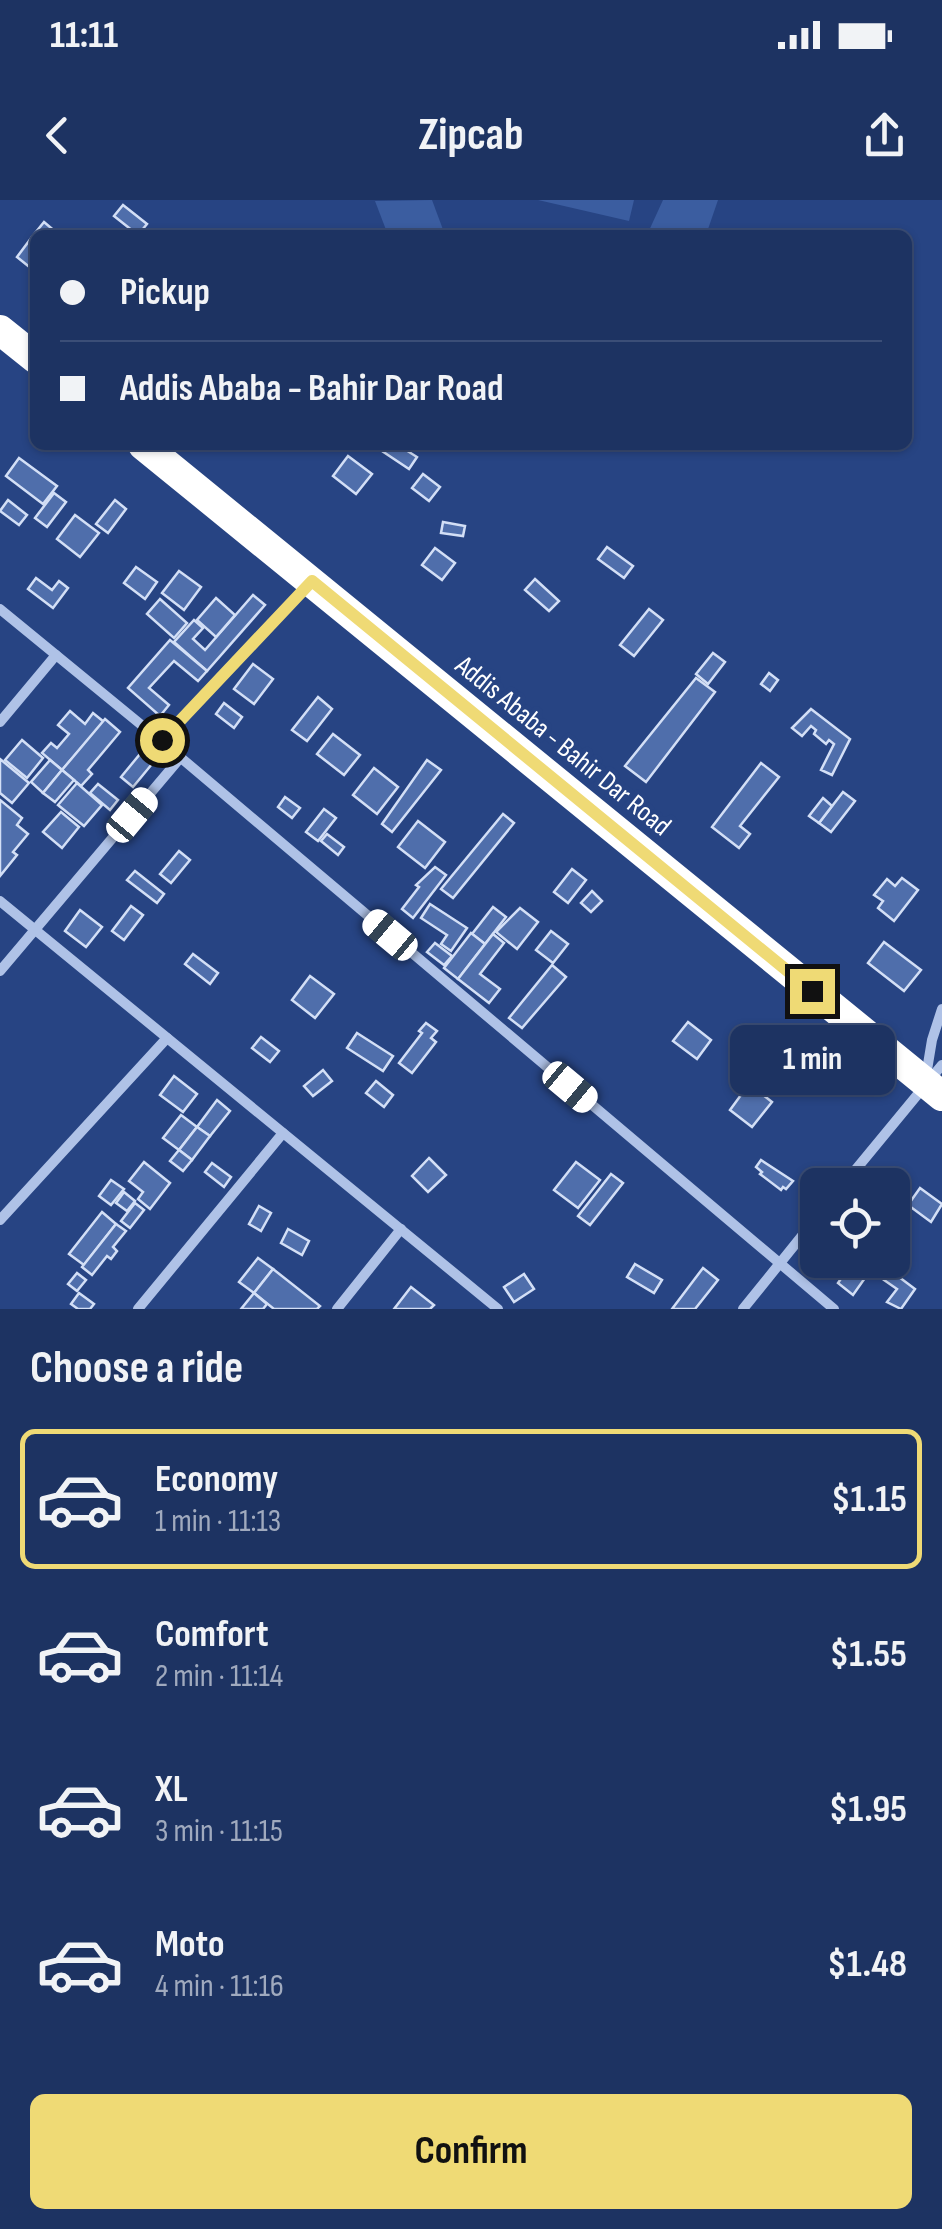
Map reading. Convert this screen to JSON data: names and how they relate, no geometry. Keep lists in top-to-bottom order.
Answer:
{
  "streets": {
    "highway": ["Addis Ababa - Bahir Dar Road"]
  },
  "page": {
    "status": "11:11",
    "header": "Zipcab",
    "banner": ["Pickup", "Addis Ababa - Bahir Dar Road"],
    "bubble": "1 min",
    "heading": "Choose a ride",
    "list": [
      {
        "name": "Economy",
        "note": "1 min · 11:13",
        "value": "$1.15"
      },
      {
        "name": "Comfort",
        "note": "2 min · 11:14",
        "value": "$1.55"
      },
      {
        "name": "XL",
        "note": "3 min · 11:15",
        "value": "$1.95"
      },
      {
        "name": "Moto",
        "note": "4 min · 11:16",
        "value": "$1.48"
      }
    ],
    "buttons": "Confirm"
  }
}
